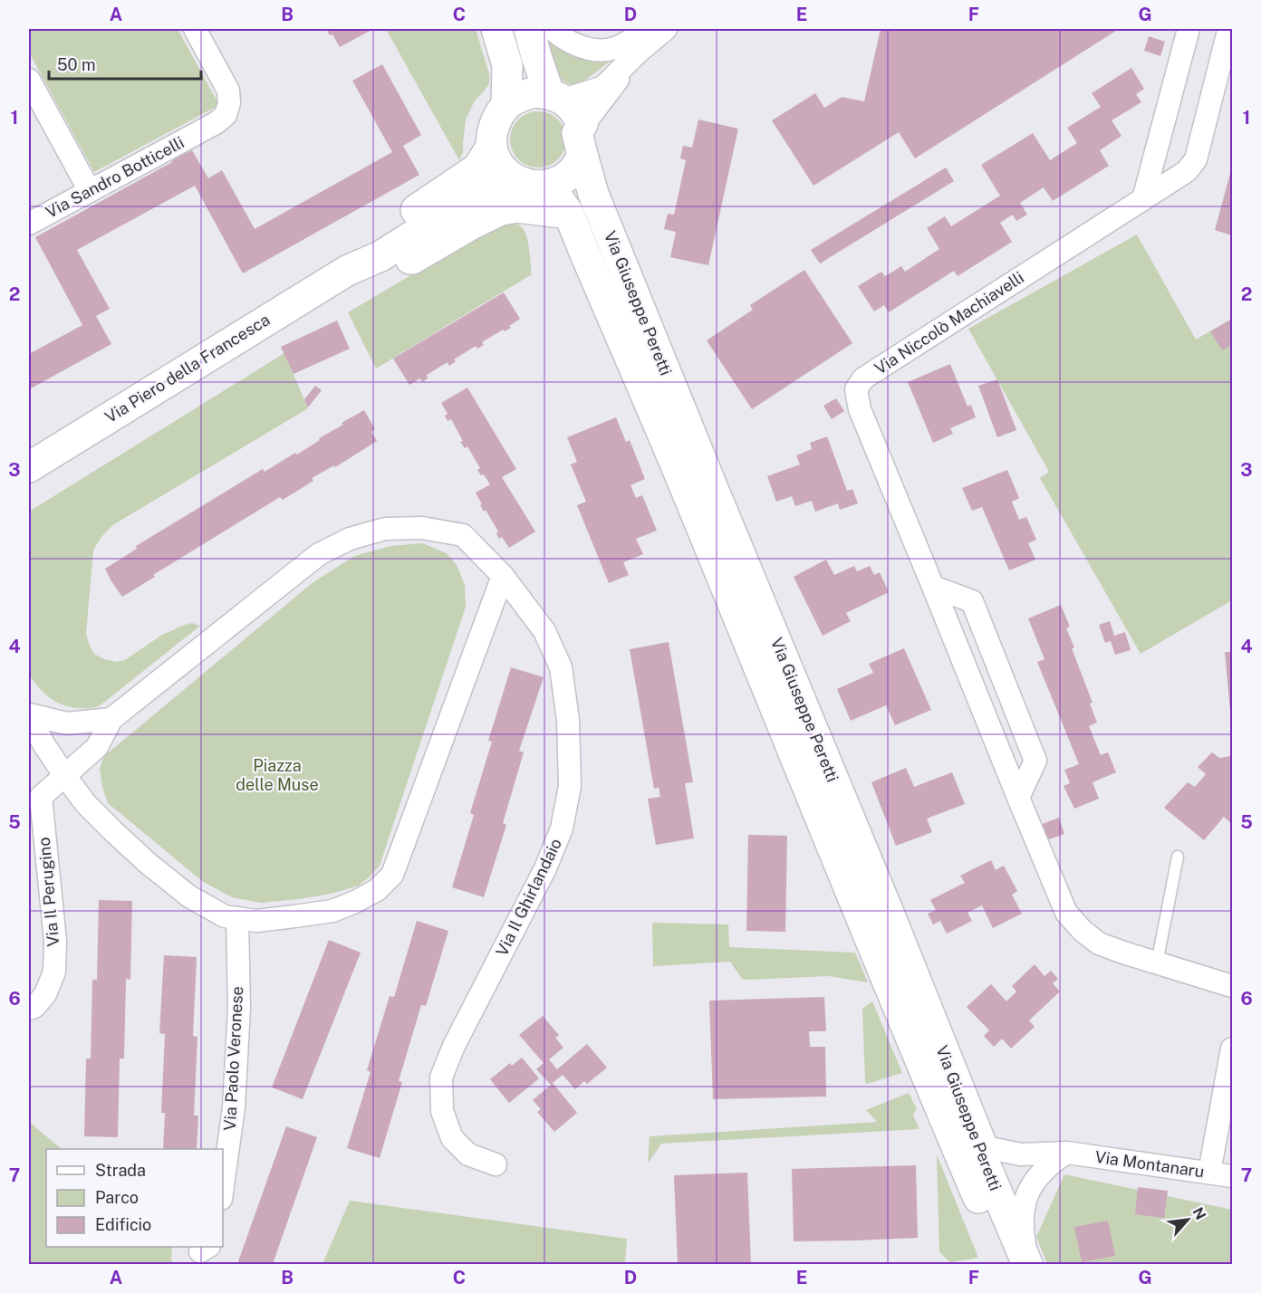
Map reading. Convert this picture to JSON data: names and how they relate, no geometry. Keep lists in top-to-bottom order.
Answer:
{
  "streets": {
    "street": [
      "Via Sandro Botticelli",
      "Via Giuseppe Peretti",
      "Via Niccolò Machiavelli",
      "Via Piero della Francesca",
      "Via Il Perugino",
      "Via Il Ghirlandaio",
      "Via Paolo Veronese",
      "Via Montanaru"
    ]
  },
  "crossings": [
    ["Via Giuseppe Peretti", "Via Piero della Francesca"],
    ["Via Giuseppe Peretti", "Via Montanaru"]
  ],
  "parks": ["Piazza delle Muse"],
  "legend": ["Strada", "Parco", "Edificio"],
  "scale_bar": "50 m",
  "north": "top right",
  "grid": {
    "columns": [
      "A",
      "B",
      "C",
      "D",
      "E",
      "F",
      "G"
    ],
    "rows": [
      "1",
      "2",
      "3",
      "4",
      "5",
      "6",
      "7"
    ]
  }
}
